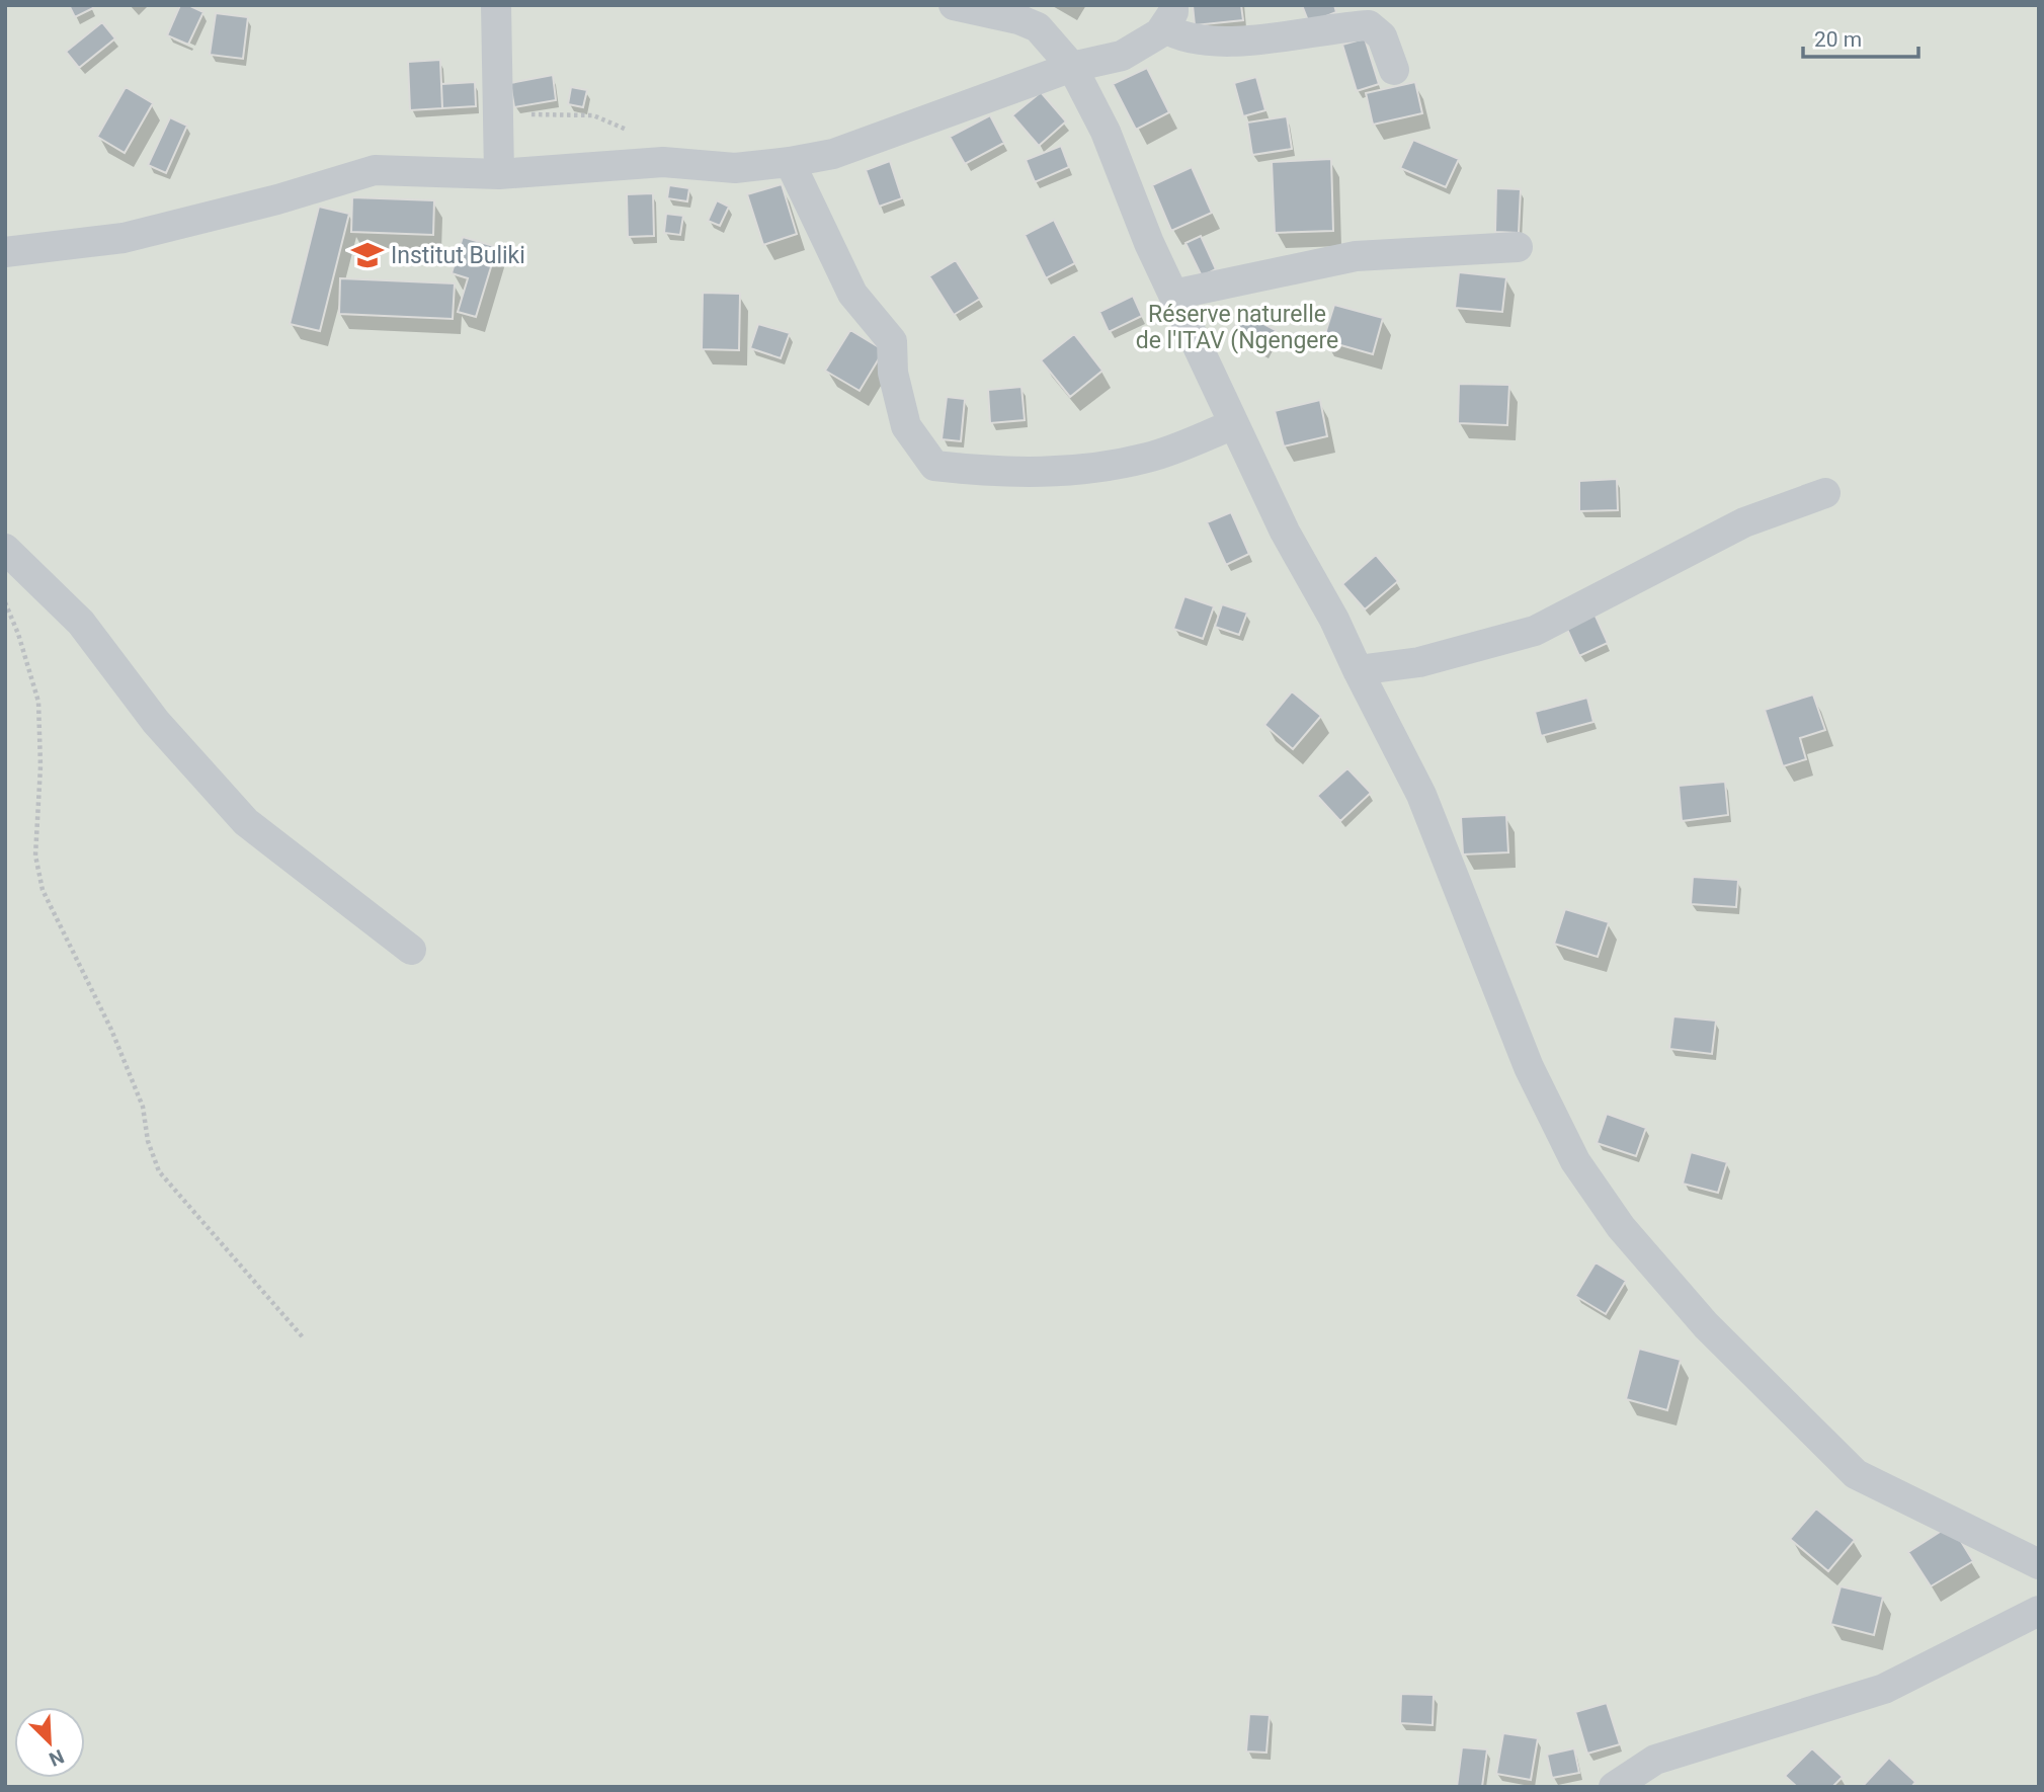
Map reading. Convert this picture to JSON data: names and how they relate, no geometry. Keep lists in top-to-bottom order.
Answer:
{
  "parks": ["Réserve naturelle de l'ITAV (Ngengere"],
  "places": {
    "school or university": ["Institut Buliki"]
  },
  "scale_bar": "20 m",
  "north": "bottom right"
}
